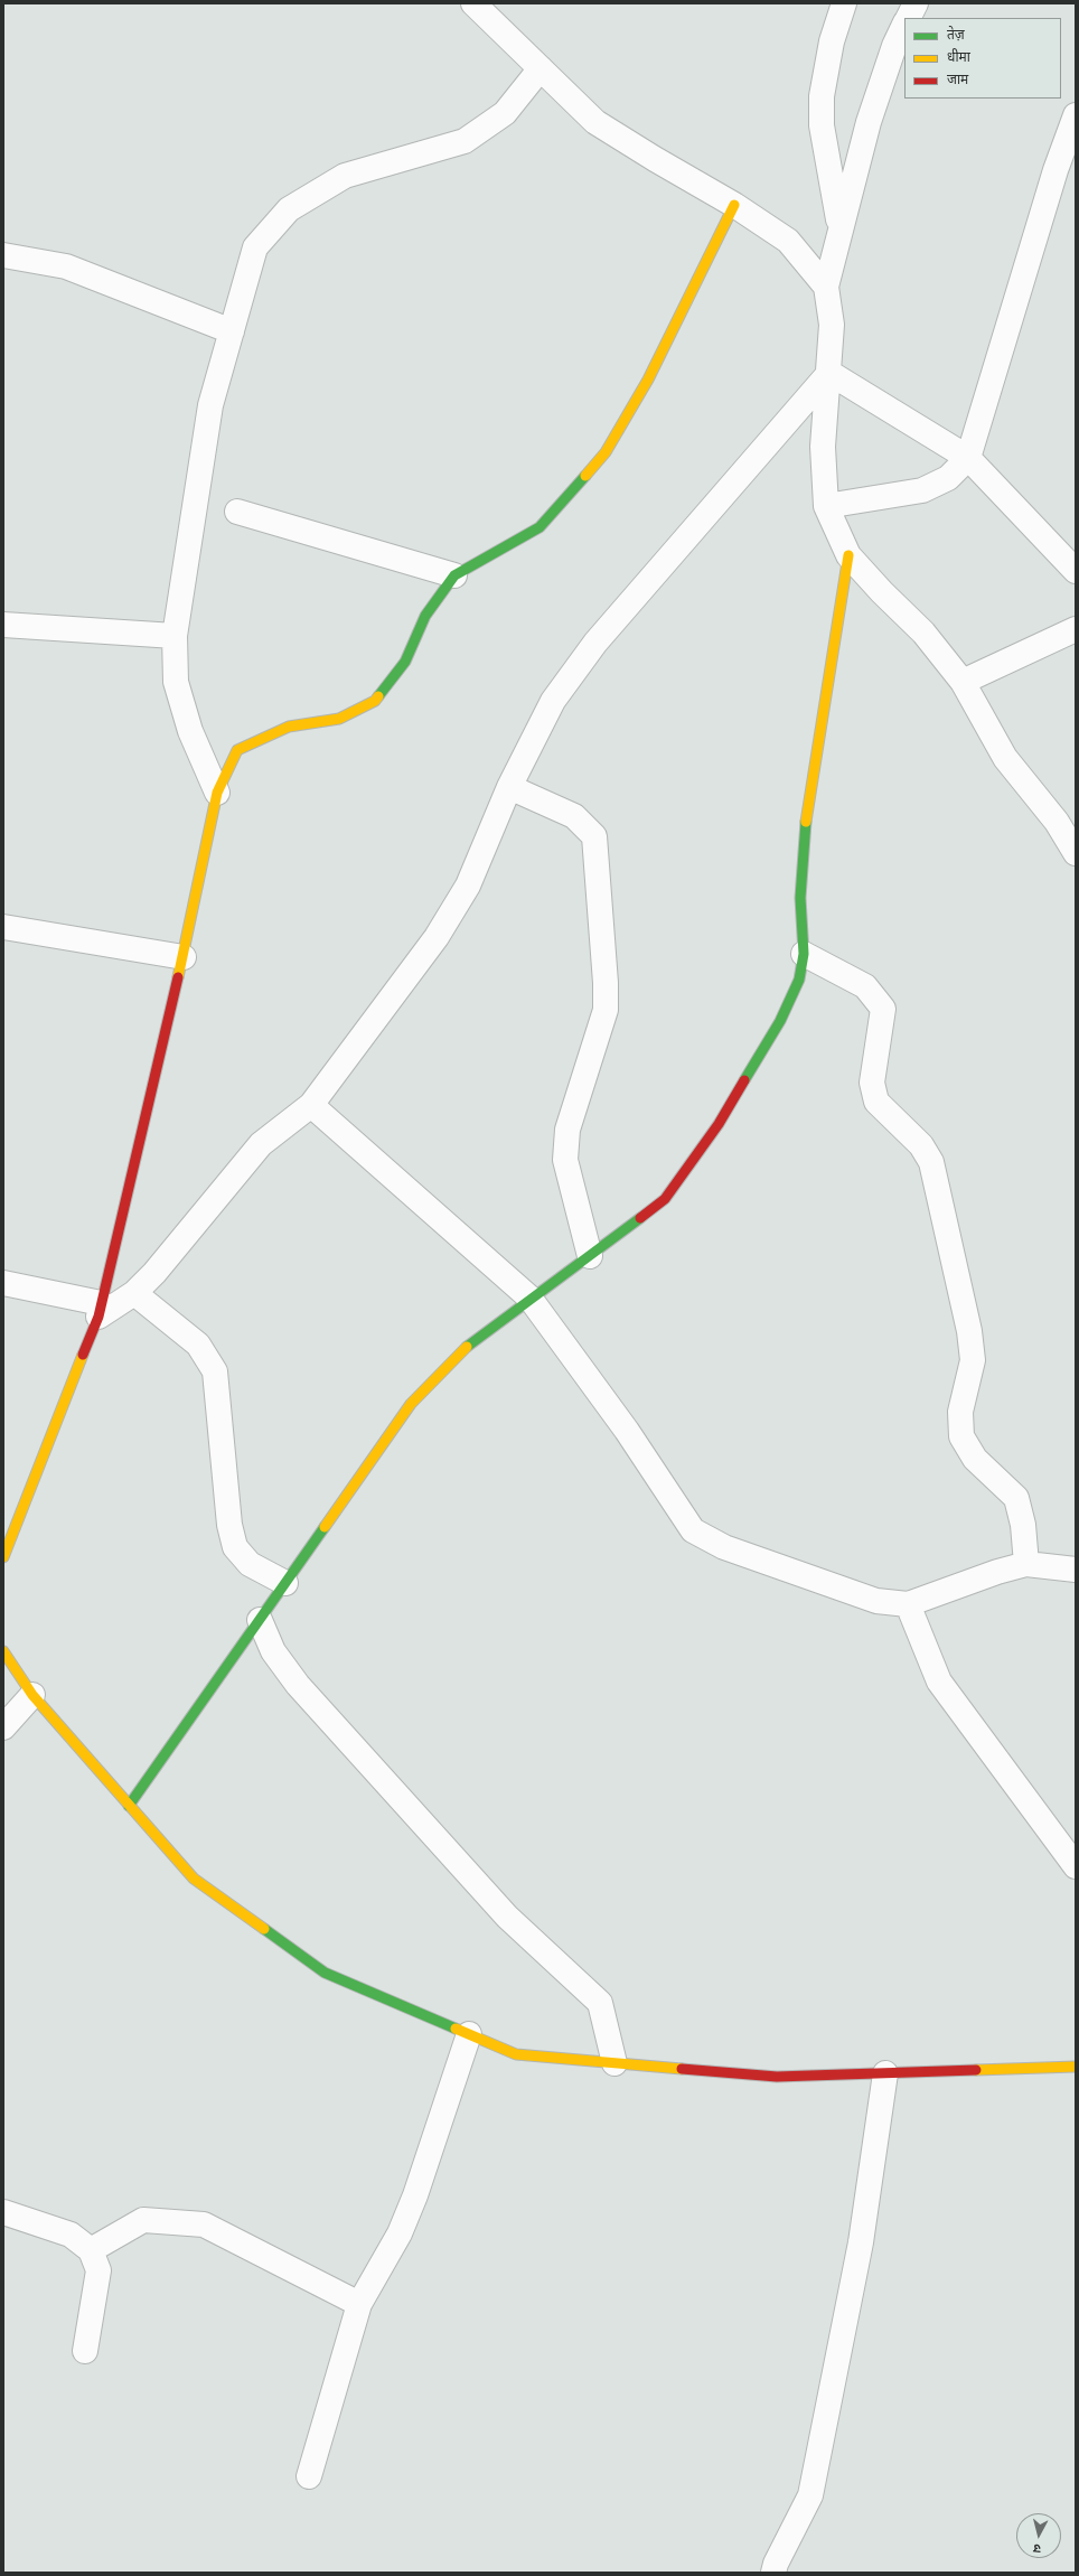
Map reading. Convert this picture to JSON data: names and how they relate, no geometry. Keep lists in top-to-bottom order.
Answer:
{
  "legend": ["तेज़", "धीमा", "जाम"],
  "north": "bottom"
}
